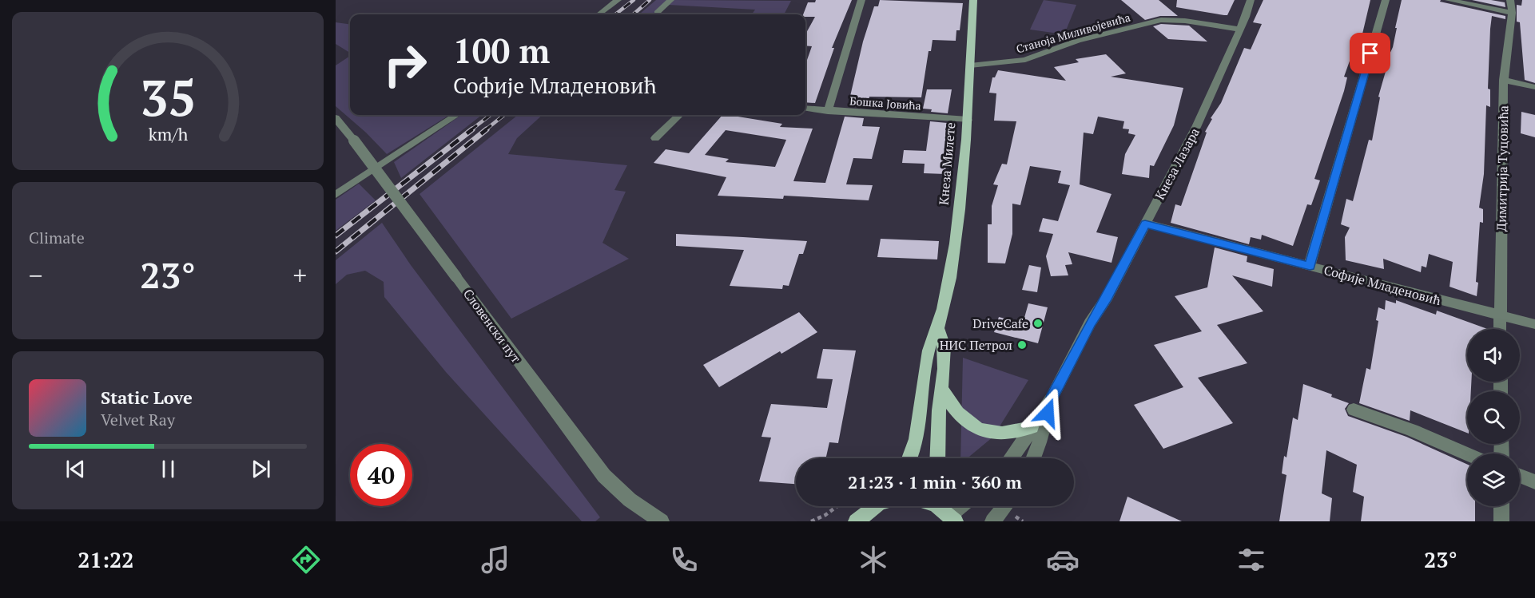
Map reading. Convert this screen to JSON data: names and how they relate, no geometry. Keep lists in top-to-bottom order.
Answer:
{
  "streets": {
    "main road": ["Кнеза Милете"],
    "street": [
      "Станоја Миливојевића",
      "Бошка Јовића",
      "Кнеза Лазара",
      "Димитрија Туцовића",
      "Софије Младеновић",
      "Словенски пут"
    ]
  },
  "crossings": [
    ["Станоја Миливојевића", "Кнеза Милете"],
    ["Станоја Миливојевића", "Кнеза Лазара"],
    ["Бошка Јовића", "Кнеза Милете"],
    ["Кнеза Лазара", "Софије Младеновић"],
    ["Димитрија Туцовића", "Софије Младеновић"]
  ],
  "places": ["DriveCafe", "НИС Петрол"],
  "page": {
    "turn": ["100 m", "Софије Младеновић"],
    "tile": "Climate",
    "heat": ["−", "23°", "+"],
    "song": ["Static Love", "Velvet Ray"],
    "limit": "40",
    "trip": "21:23 · 1 min · 360 m",
    "tabs": ["21:22", "23°"],
    "gauge": ["35", "km/h"]
  }
}
